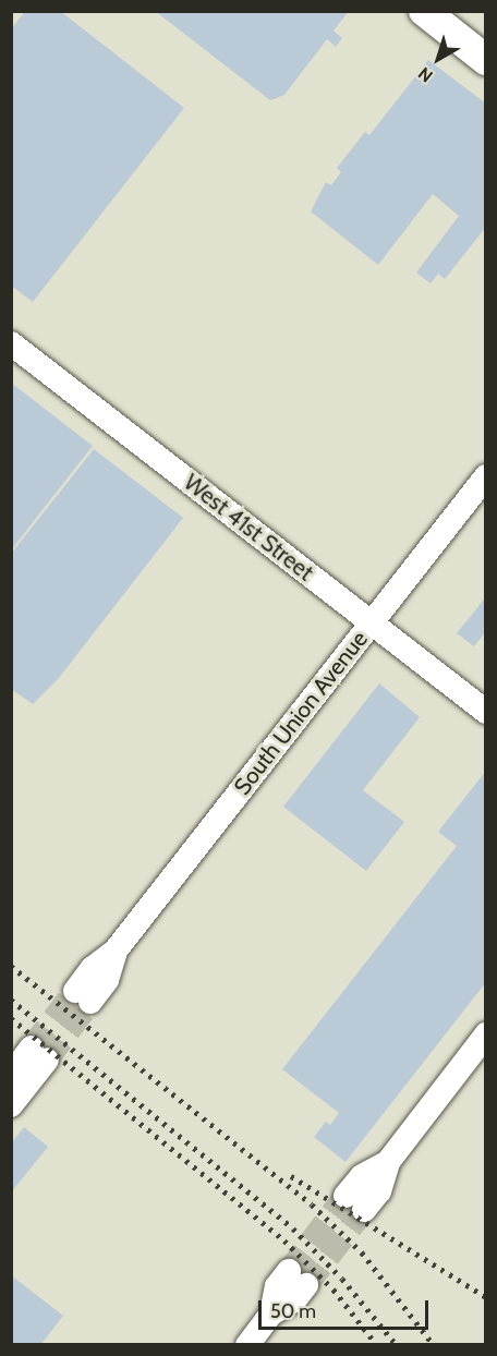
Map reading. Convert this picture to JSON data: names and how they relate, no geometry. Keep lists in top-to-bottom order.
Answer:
{
  "streets": {
    "street": ["West 41st Street", "South Union Avenue"]
  },
  "crossings": [
    ["West 41st Street", "South Union Avenue"]
  ],
  "scale_bar": "50 m",
  "north": "bottom left"
}
